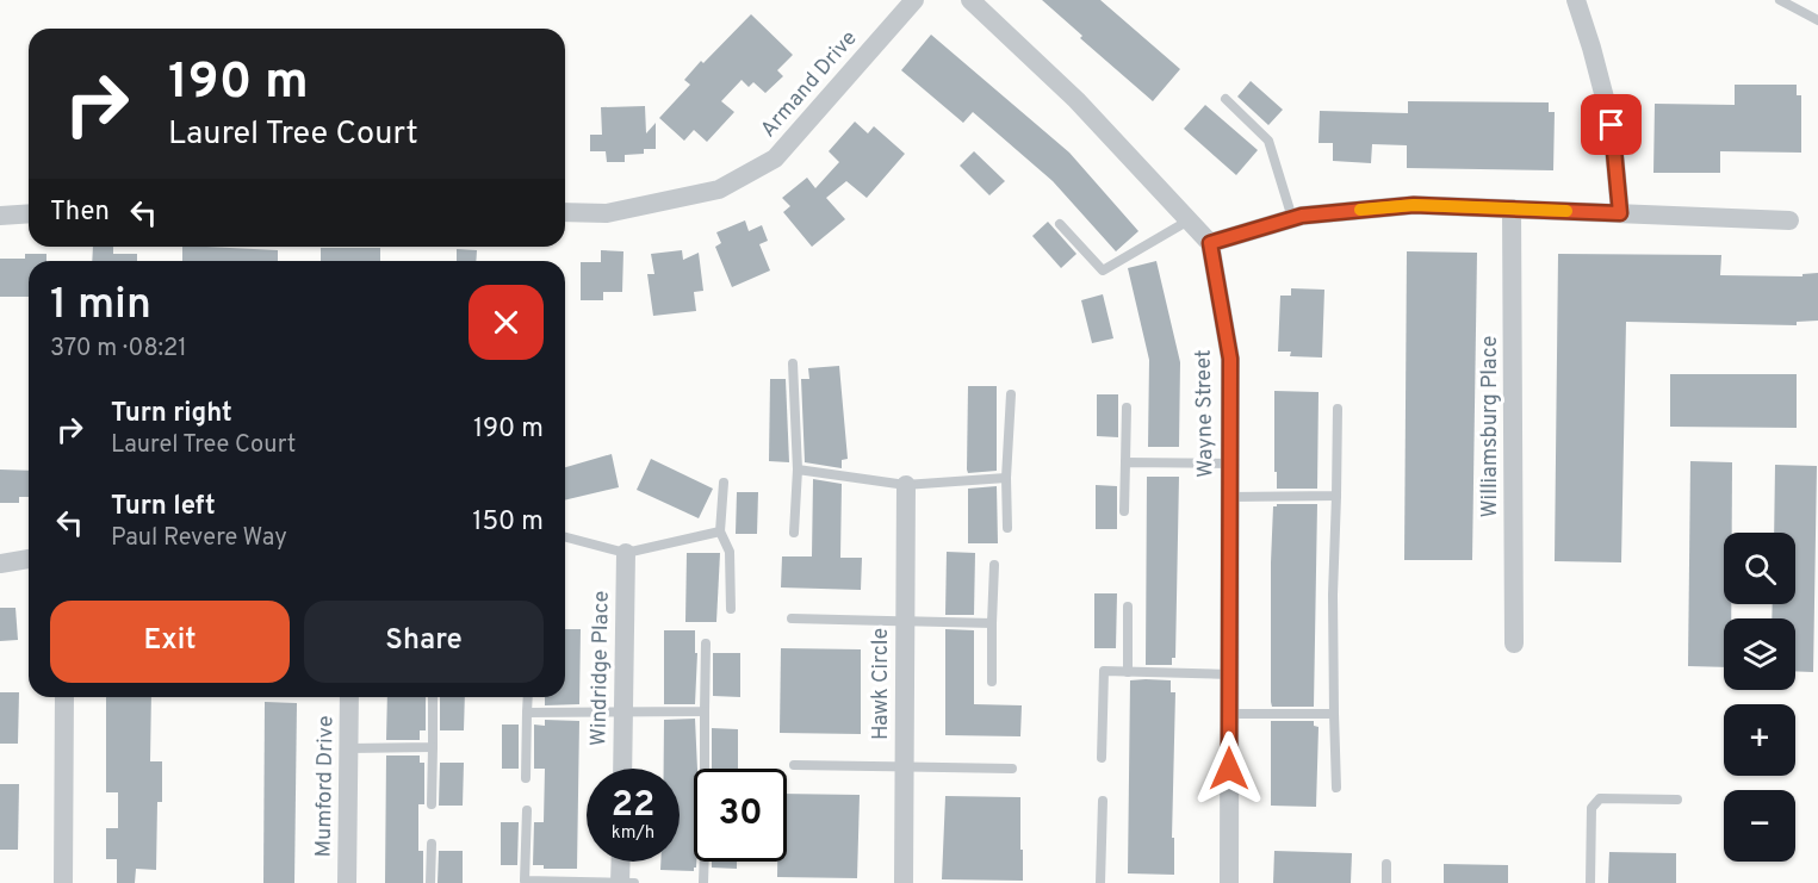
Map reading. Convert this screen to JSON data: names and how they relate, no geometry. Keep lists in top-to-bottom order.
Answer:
{
  "streets": {
    "street": [
      "Armand Drive",
      "Wayne Street",
      "Williamsburg Place",
      "Windridge Place",
      "Hawk Circle",
      "Mumford Drive"
    ]
  },
  "page": {
    "turn": ["190 m", "Laurel Tree Court"],
    "then": "Then",
    "heading": ["1 min", "370 m · 08:21"],
    "list": [
      {
        "name": "Turn right",
        "note": "Laurel Tree Court",
        "value": "190 m"
      },
      {
        "name": "Turn left",
        "note": "Paul Revere Way",
        "value": "150 m"
      }
    ],
    "map_buttons": ["+", "−"],
    "buttons": ["Exit", "Share"],
    "speed": "22 km/h",
    "limit": "30"
  }
}
